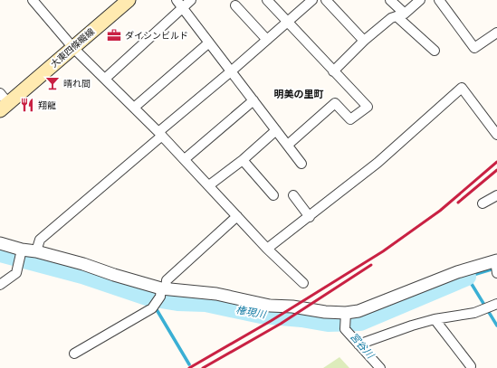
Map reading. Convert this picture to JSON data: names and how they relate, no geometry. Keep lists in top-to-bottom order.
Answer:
{
  "streets": {
    "main road": ["大東四條畷線"]
  },
  "districts": ["明美の里町"],
  "water": ["権現川", "宮谷川"],
  "places": {
    "office": ["ダイシンビルド"],
    "bar": ["晴れ間"],
    "restaurant": ["翔龍"]
  }
}
